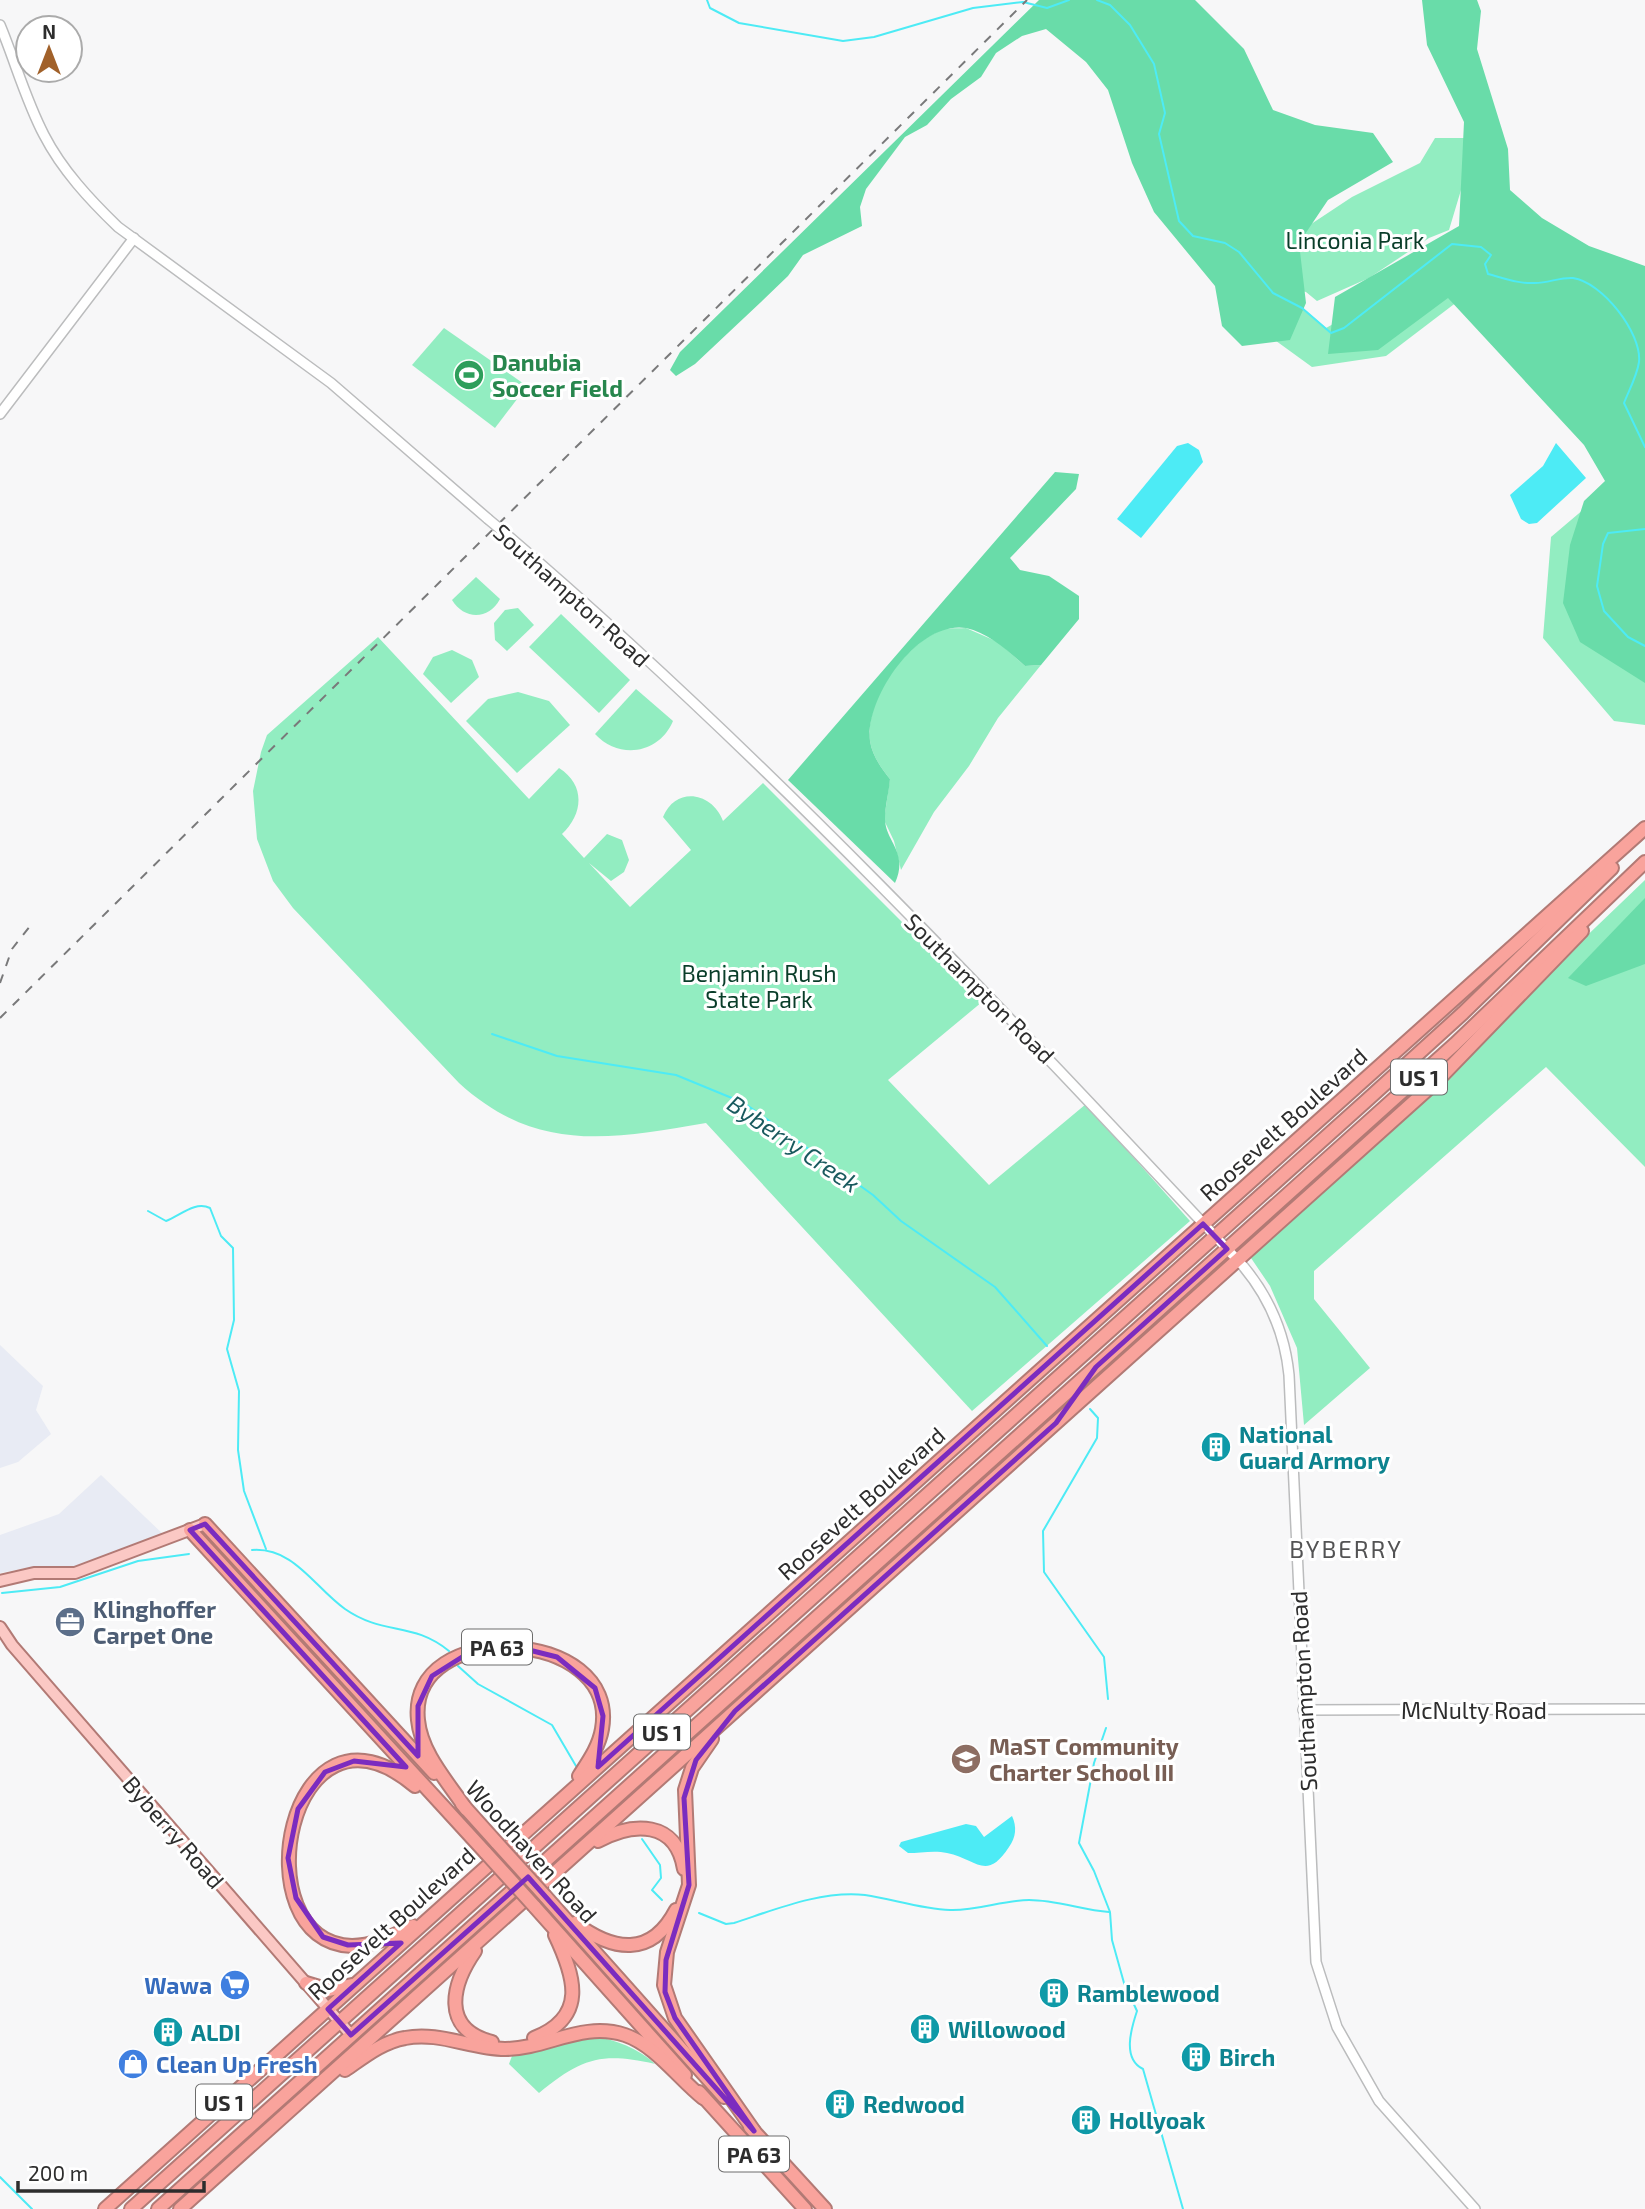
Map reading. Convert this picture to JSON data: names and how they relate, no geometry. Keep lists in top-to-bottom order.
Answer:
{
  "streets": {
    "highway": [
      "US 1",
      "Roosevelt Boulevard",
      "PA 63",
      "Woodhaven Road"
    ],
    "main road": ["Byberry Road"],
    "street": ["Southampton Road", "McNulty Road"]
  },
  "crossings": [
    ["Southampton Road", "US 1"],
    ["Southampton Road", "Roosevelt Boulevard"],
    ["Southampton Road", "McNulty Road"],
    ["US 1", "PA 63"],
    ["US 1", "Byberry Road"],
    ["Roosevelt Boulevard", "PA 63"],
    ["Roosevelt Boulevard", "Byberry Road"],
    ["PA 63", "Woodhaven Road"]
  ],
  "districts": ["BYBERRY"],
  "water": ["Byberry Creek"],
  "parks": ["Linconia Park", "Benjamin Rush State Park"],
  "places": {
    "sports": ["Danubia Soccer Field"],
    "building": [
      "National Guard Armory",
      "Ramblewood",
      "Willowood",
      "ALDI",
      "Birch",
      "Redwood",
      "Hollyoak"
    ],
    "office": ["Klinghoffer Carpet One"],
    "school or university": ["MaST Community Charter School III"],
    "supermarket": ["Wawa"],
    "shop": ["Clean Up Fresh"]
  },
  "scale_bar": "200 m",
  "north": "top"
}
